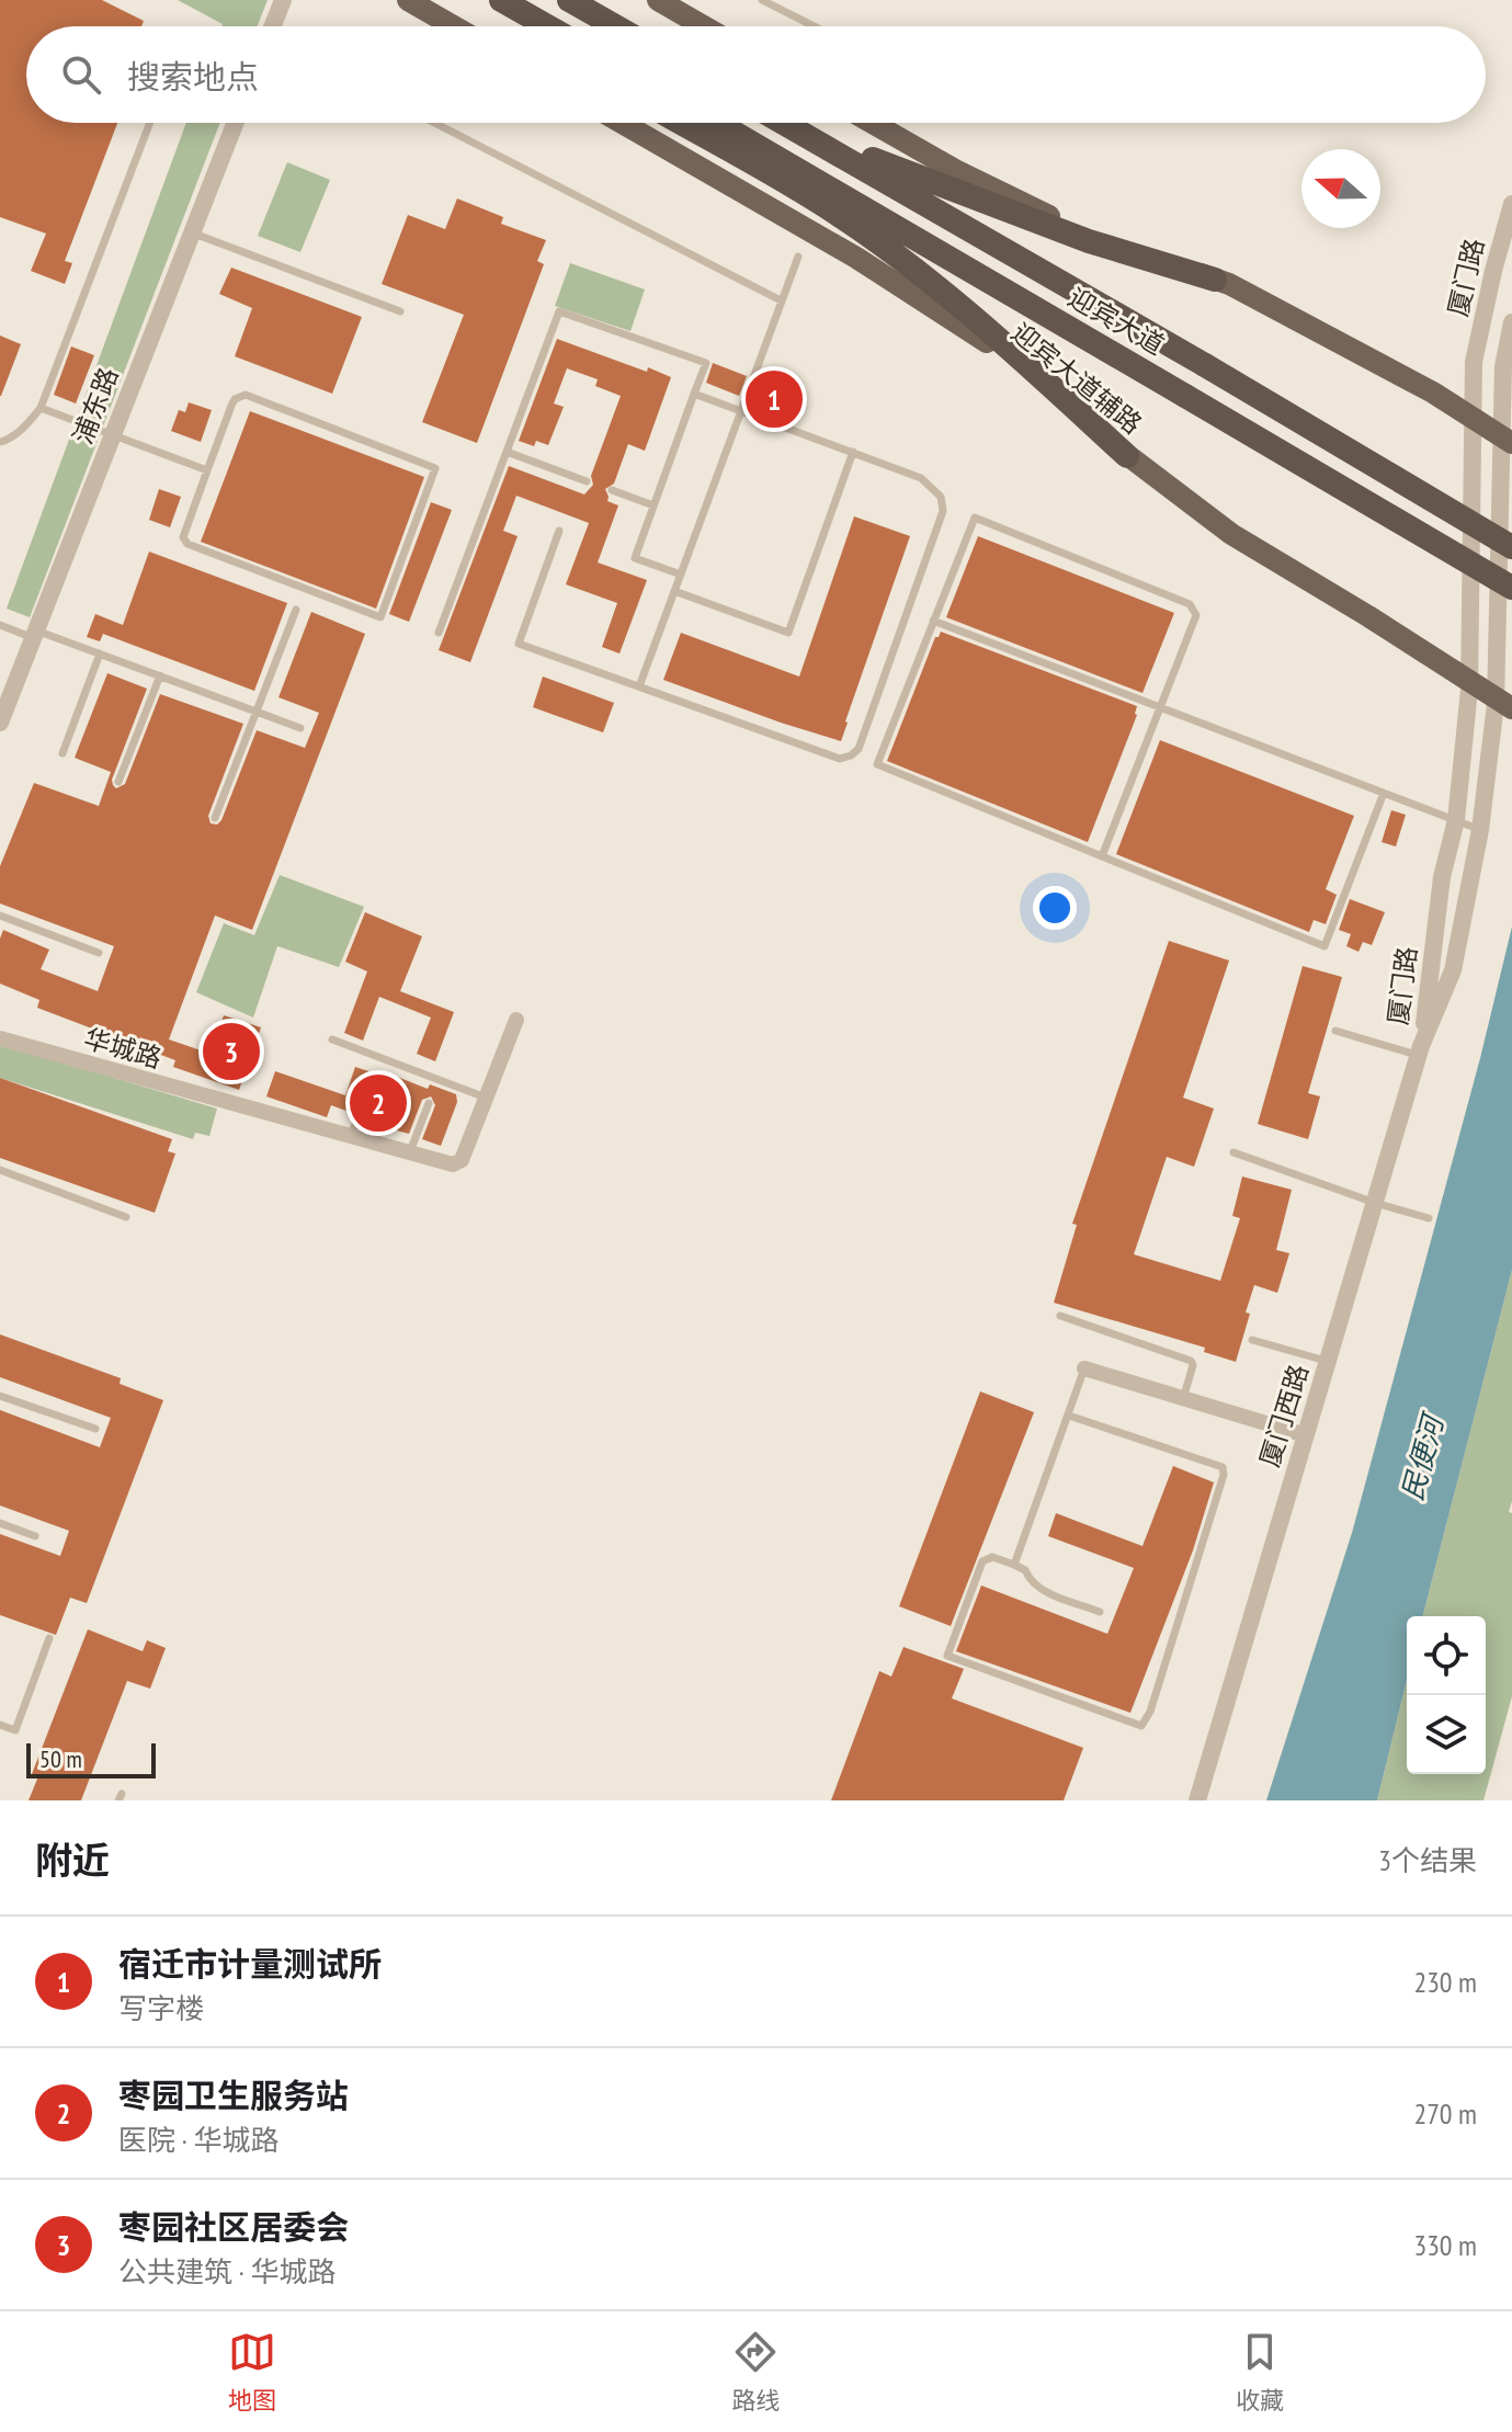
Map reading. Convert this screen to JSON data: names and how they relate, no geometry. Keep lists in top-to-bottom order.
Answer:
{
  "streets": {
    "highway": ["迎宾大道"],
    "main road": ["迎宾大道辅路"],
    "street": [
      "厦门路",
      "浦东路",
      "华城路",
      "厦门西路"
    ]
  },
  "crossings": [
    ["厦门路", "迎宾大道辅路"],
    ["厦门路", "厦门西路"]
  ],
  "water": ["民便河"],
  "scale_bar": "50 m",
  "north": "left",
  "page": {
    "search": "搜索地点",
    "pins": ["1", "3", "2"],
    "scale": "50 m",
    "heading": ["附近", "3个结果"],
    "list": [
      {
        "mark": "1",
        "name": "宿迁市计量测试所",
        "note": "写字楼",
        "value": "230 m"
      },
      {
        "mark": "2",
        "name": "枣园卫生服务站",
        "note": "医院 · 华城路",
        "value": "270 m"
      },
      {
        "mark": "3",
        "name": "枣园社区居委会",
        "note": "公共建筑 · 华城路",
        "value": "330 m"
      }
    ],
    "nav": ["地图", "路线", "收藏"]
  }
}
